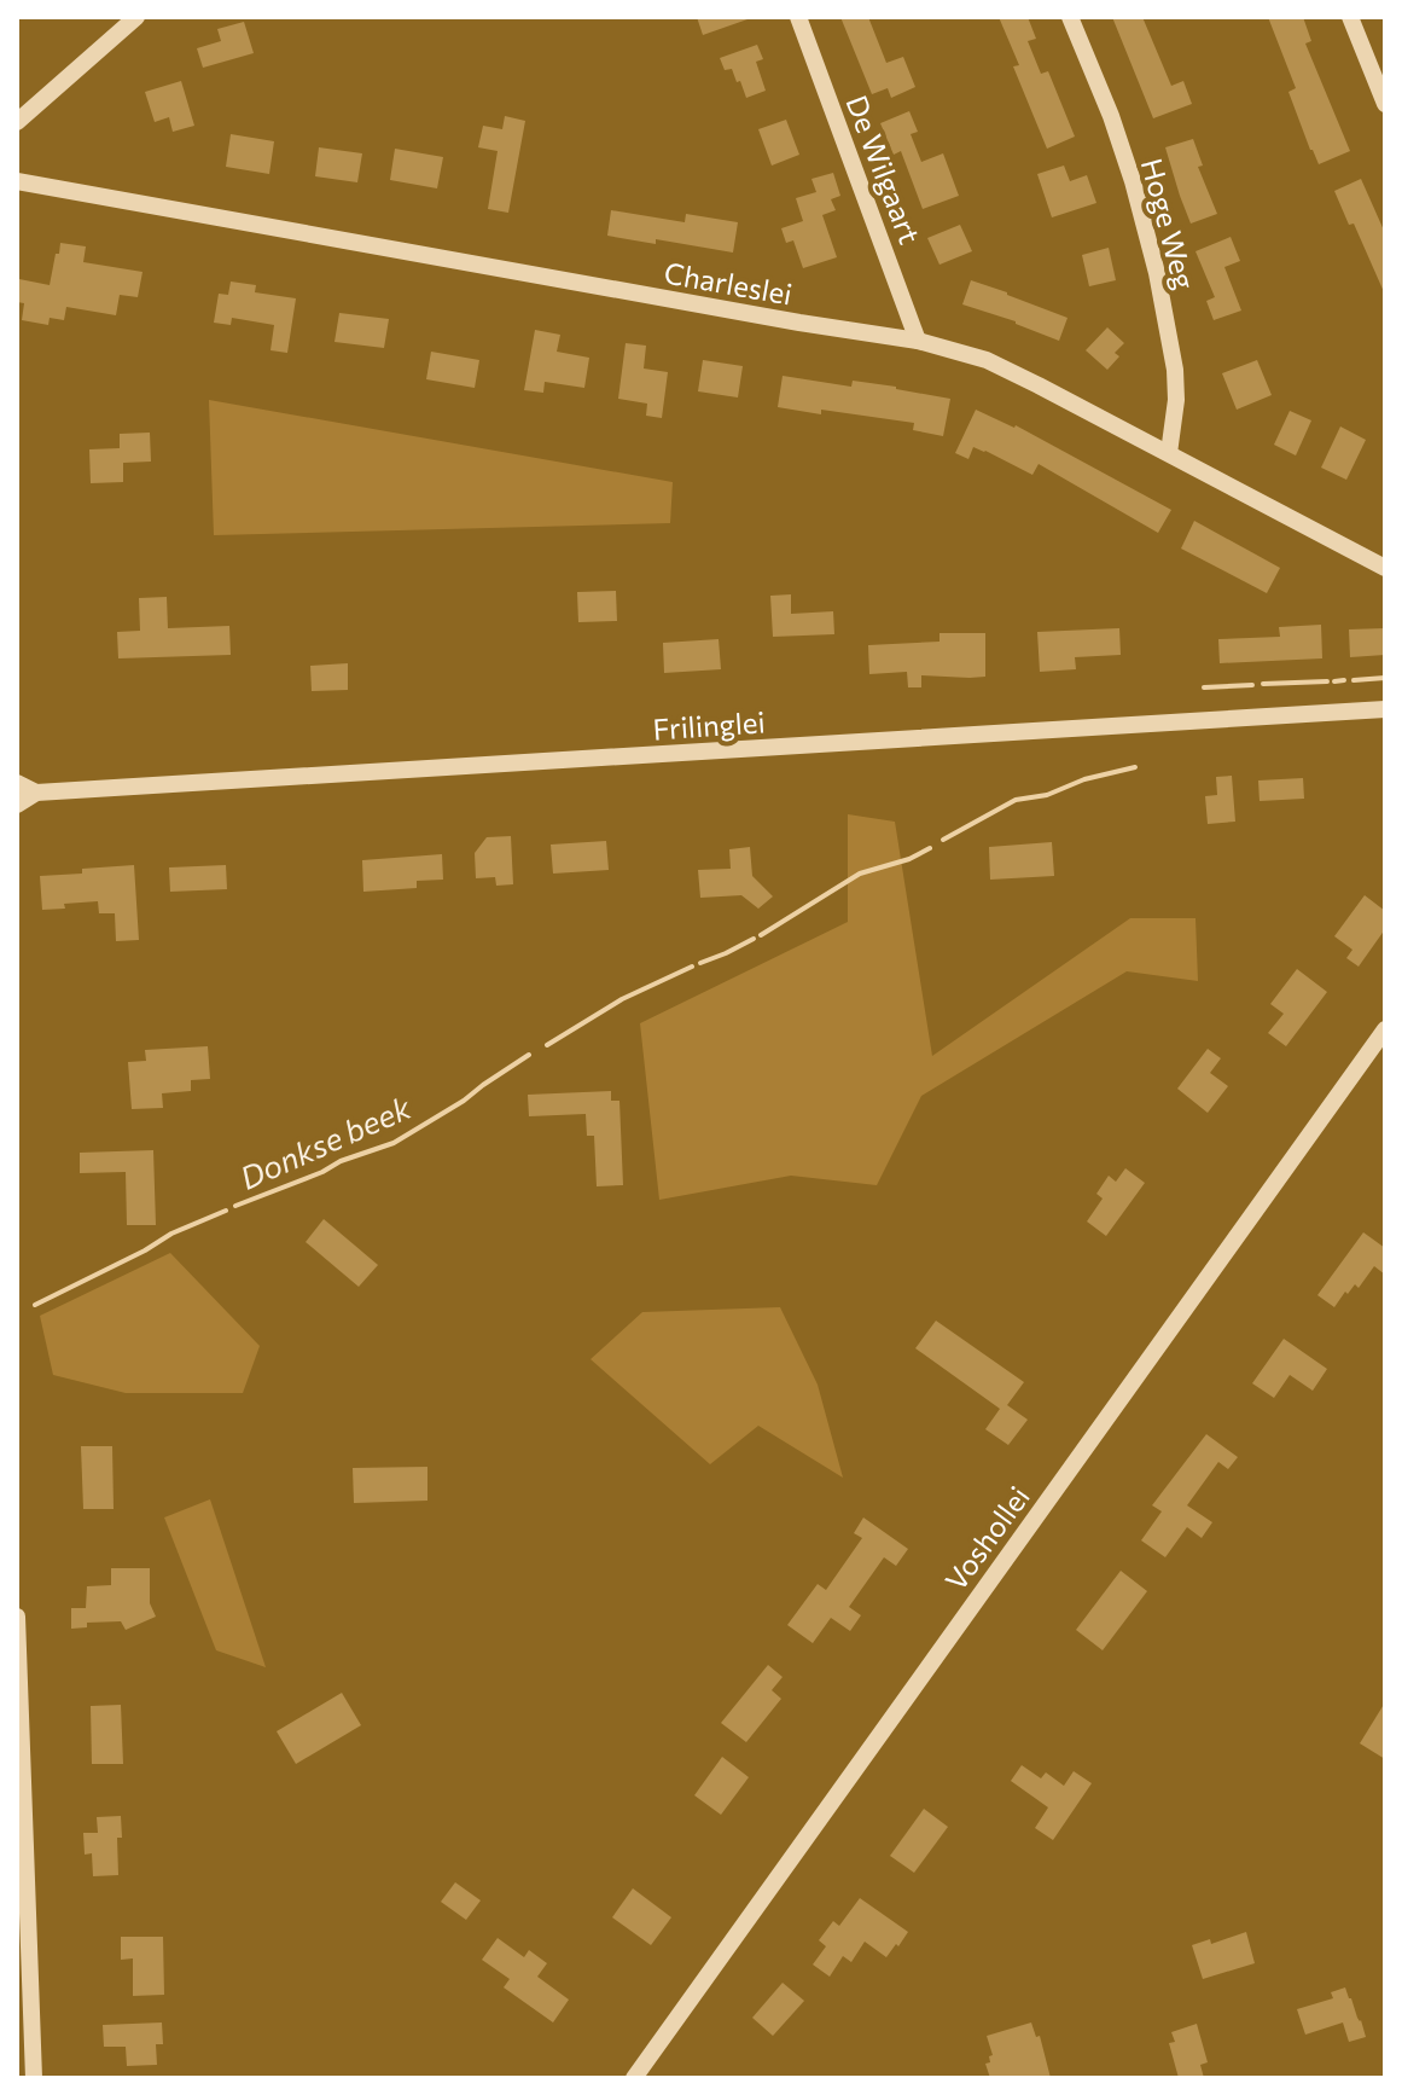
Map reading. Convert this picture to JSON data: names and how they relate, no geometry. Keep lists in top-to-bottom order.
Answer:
{
  "streets": {
    "street": [
      "De Wilgaart",
      "Hoge Weg",
      "Charleslei",
      "Frilinglei",
      "Voshollei"
    ]
  },
  "crossings": [
    ["De Wilgaart", "Charleslei"],
    ["Hoge Weg", "Charleslei"]
  ],
  "water": ["Donkse beek"]
}
